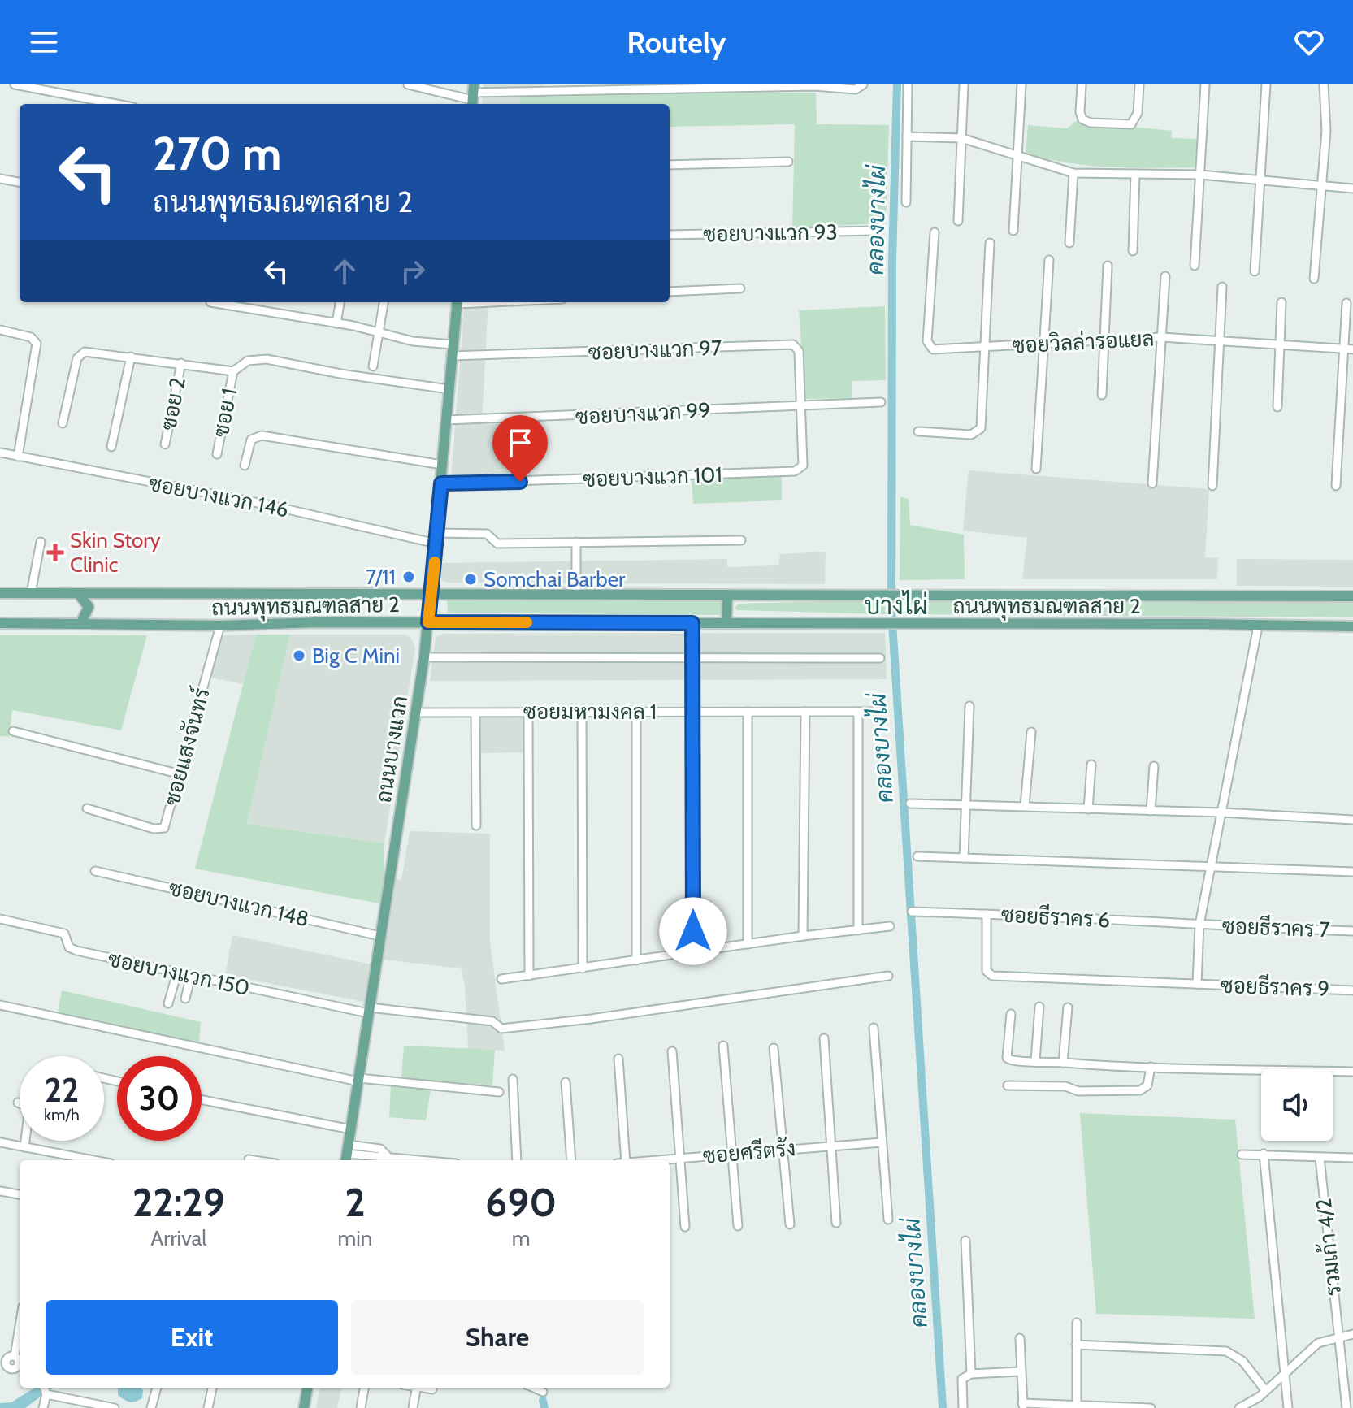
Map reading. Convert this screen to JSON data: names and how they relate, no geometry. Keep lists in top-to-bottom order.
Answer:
{
  "streets": {
    "main road": ["ถนนพุทธมณฑลสาย 2", "ถนนบางแวก"],
    "street": [
      "ซอยบางแวก 93",
      "ซอยวิลล่ารอแยล",
      "ซอยบางแวก 97",
      "ซอย 2",
      "ซอย 1",
      "ซอยบางแวก 99",
      "ซอยบางแวก 101",
      "ซอยบางแวก 146",
      "ซอยมหามงคล 1",
      "ซอยแสงจันทร์",
      "ซอยบางแวก 148",
      "ซอยธีราคร 6",
      "ซอยธีราคร 7",
      "ซอยบางแวก 150",
      "ซอยธีราคร 9",
      "ซอยศรีตรัง",
      "รวมเก้า 4/2"
    ]
  },
  "crossings": [
    ["ซอยบางแวก 97", "ซอยบางแวก 99"],
    ["ซอยบางแวก 97", "ซอยบางแวก 101"],
    ["ซอยบางแวก 97", "ถนนบางแวก"],
    ["ซอยบางแวก 99", "ซอยบางแวก 101"],
    ["ซอยบางแวก 99", "ถนนบางแวก"],
    ["ซอยบางแวก 101", "ถนนบางแวก"],
    ["ซอยบางแวก 146", "ถนนบางแวก"],
    ["ถนนพุทธมณฑลสาย 2", "ซอยแสงจันทร์"],
    ["ถนนพุทธมณฑลสาย 2", "ถนนบางแวก"],
    ["ซอยมหามงคล 1", "ถนนบางแวก"],
    ["ถนนบางแวก", "ซอยบางแวก 148"],
    ["ถนนบางแวก", "ซอยบางแวก 150"],
    ["ซอยธีราคร 6", "ซอยธีราคร 7"],
    ["ซอยธีราคร 6", "ซอยธีราคร 9"]
  ],
  "districts": ["บางไผ่"],
  "water": ["คลองบางไผ่"],
  "places": {
    "health": ["Skin Story Clinic"],
    "other": ["7/11", "Somchai Barber", "Big C Mini"]
  },
  "page": {
    "header": "Routely",
    "turn": ["270 m", "ถนนพุทธมณฑลสาย 2"],
    "speed": "22 km/h",
    "limit": "30",
    "eta": [
      "22:29",
      "Arrival",
      "2",
      "min",
      "690",
      "m"
    ],
    "buttons": ["Exit", "Share"]
  }
}
